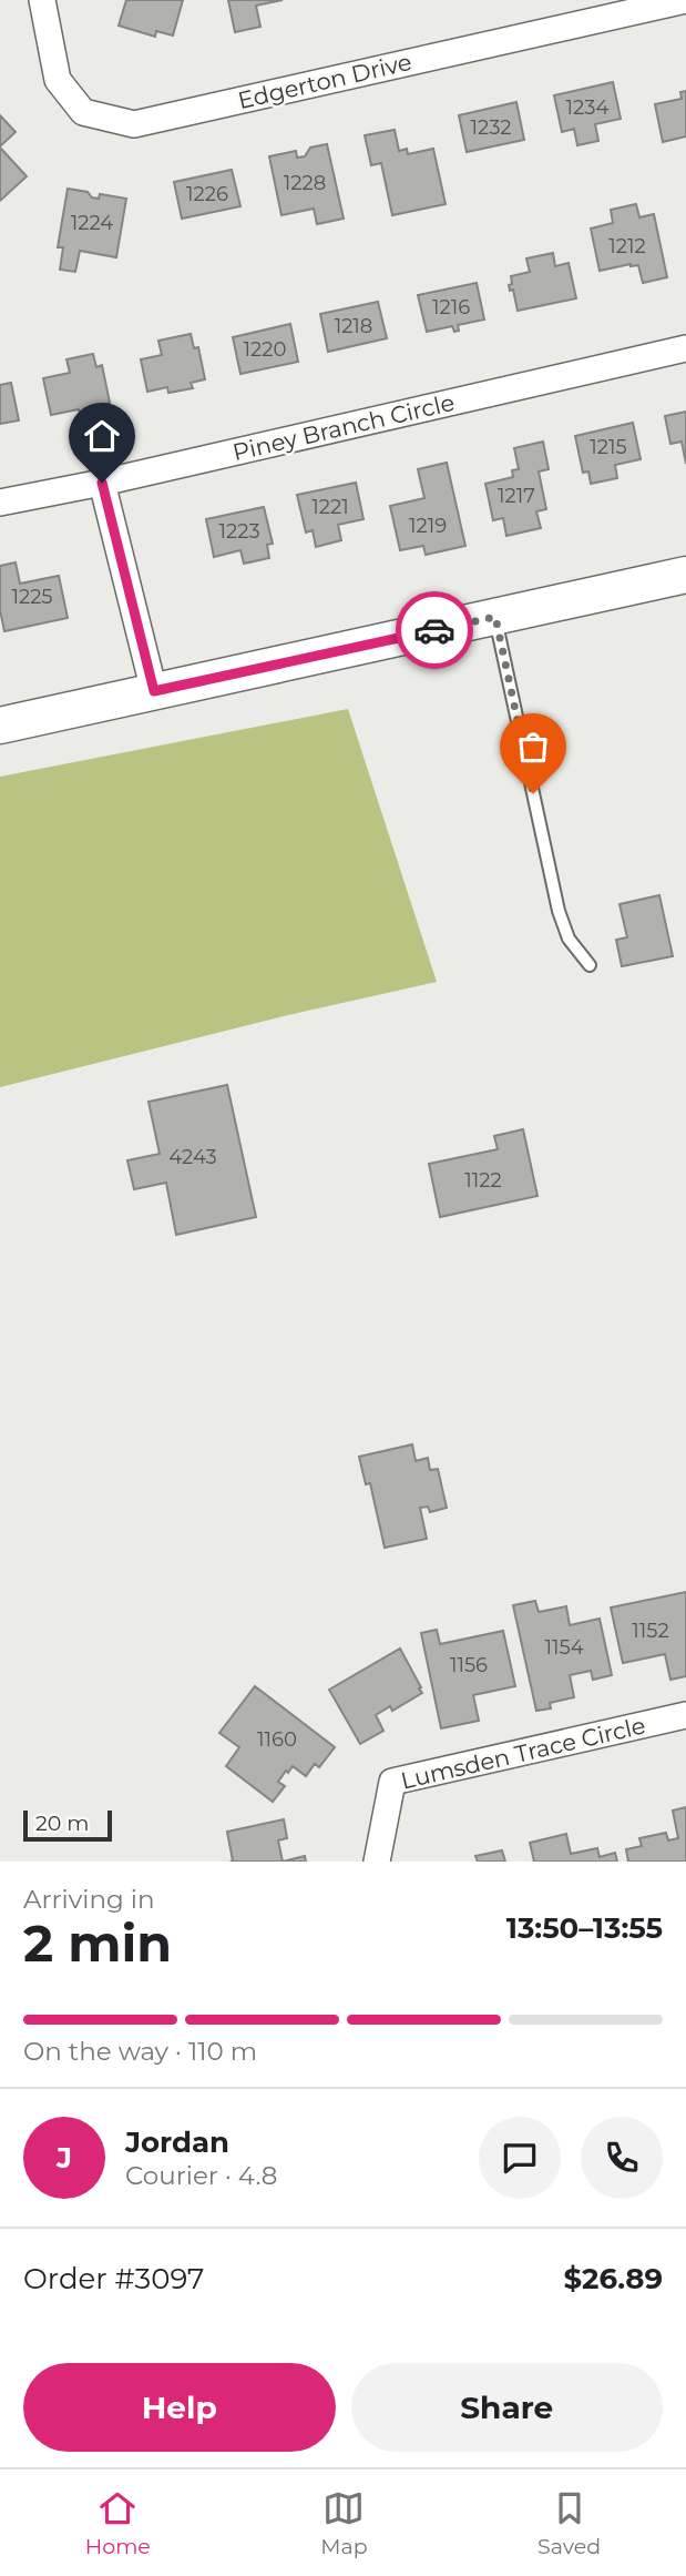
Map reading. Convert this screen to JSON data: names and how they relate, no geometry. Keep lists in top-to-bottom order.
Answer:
{
  "streets": {
    "street": ["Edgerton Drive", "Piney Branch Circle", "Lumsden Trace Circle"]
  },
  "house_numbers": [
    "1234",
    "1232",
    "1228",
    "1226",
    "1224",
    "1212",
    "1216",
    "1218",
    "1220",
    "1215",
    "1217",
    "1221",
    "1219",
    "1223",
    "1225",
    "4243",
    "1122",
    "1152",
    "1154",
    "1156",
    "1160"
  ],
  "scale_bar": "20 m",
  "page": {
    "scale": "20 m",
    "heading": ["2 min", "Arriving in", "13:50–13:55"],
    "panel": [
      "Jordan",
      "Courier · 4.8",
      "Order #3097",
      "$26.89"
    ],
    "bar": "On the way · 110 m",
    "round": "J",
    "buttons": ["Help", "Share"],
    "tabs": ["Home", "Map", "Saved"]
  }
}
